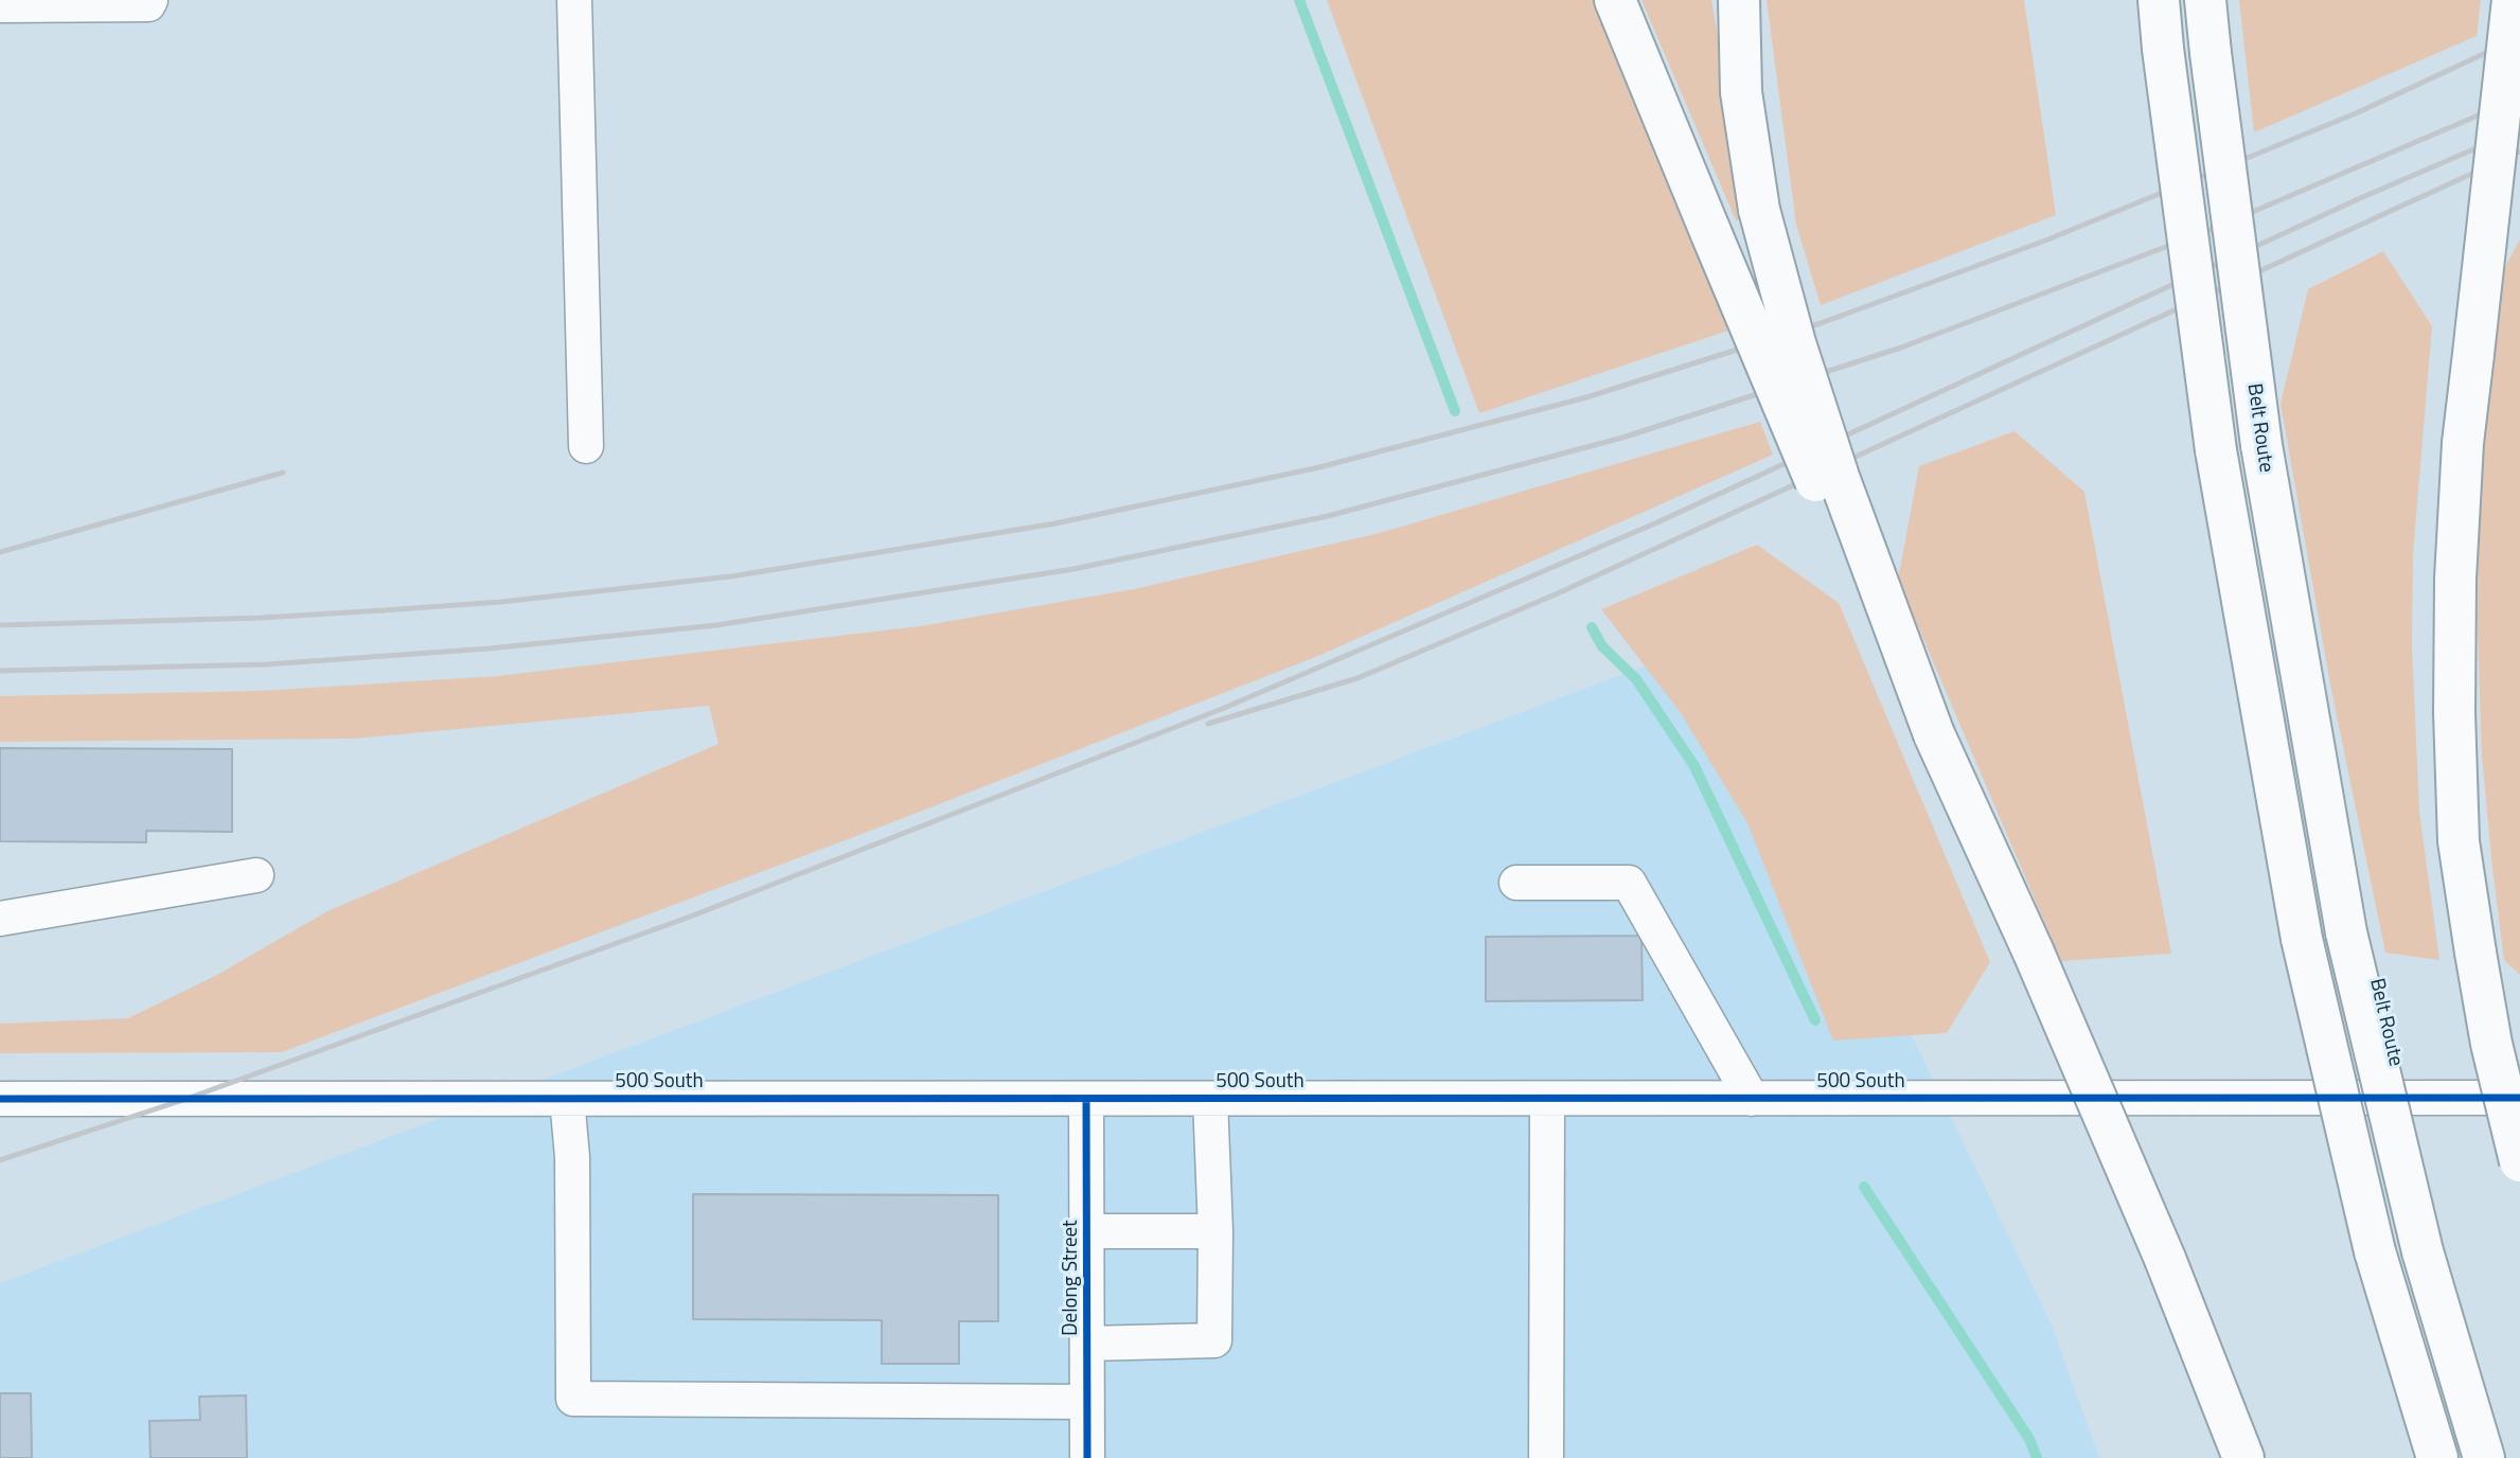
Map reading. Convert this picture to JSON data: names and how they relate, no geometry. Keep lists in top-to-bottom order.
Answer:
{
  "streets": {
    "highway": ["Belt Route"],
    "street": ["500 South", "Delong Street"]
  },
  "crossings": [
    ["500 South", "Delong Street"]
  ]
}
